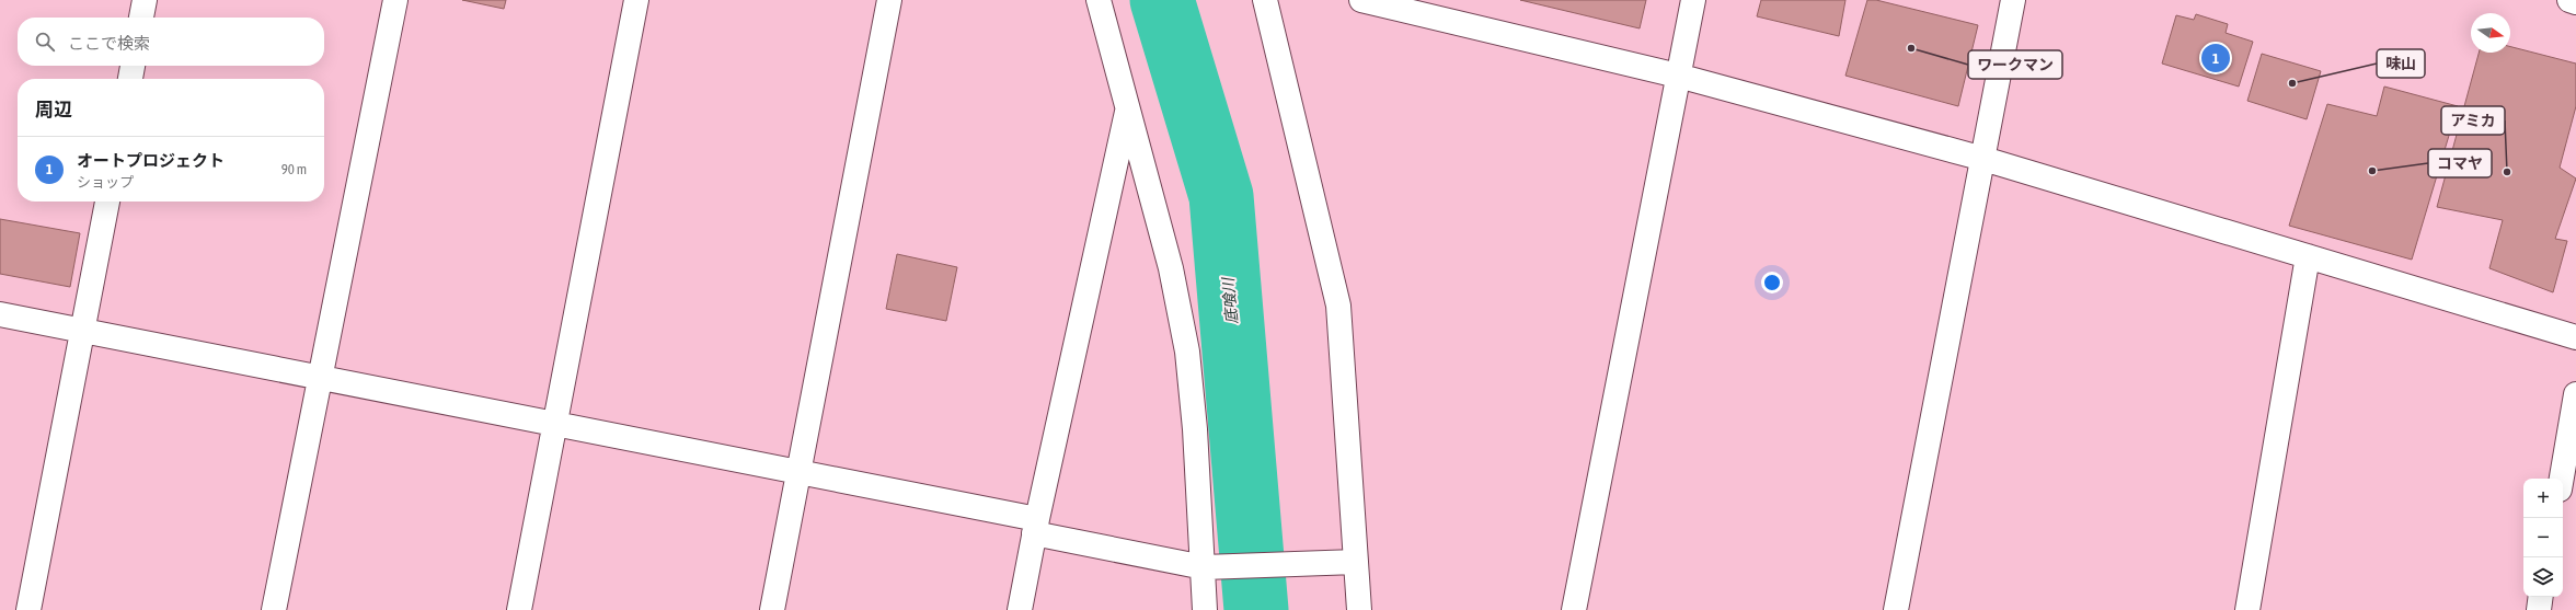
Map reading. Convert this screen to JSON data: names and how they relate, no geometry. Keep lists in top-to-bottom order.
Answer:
{
  "water": ["底喰川"],
  "places": [
    "ワークマン",
    "味山",
    "コマヤ",
    "アミカ"
  ],
  "north": "right",
  "page": {
    "search": "ここで検索",
    "pins": "1",
    "heading": "周辺",
    "list": [
      {
        "mark": "1",
        "name": "オートプロジェクト",
        "note": "ショップ",
        "value": "90 m"
      }
    ],
    "map_buttons": ["+", "−"]
  }
}
